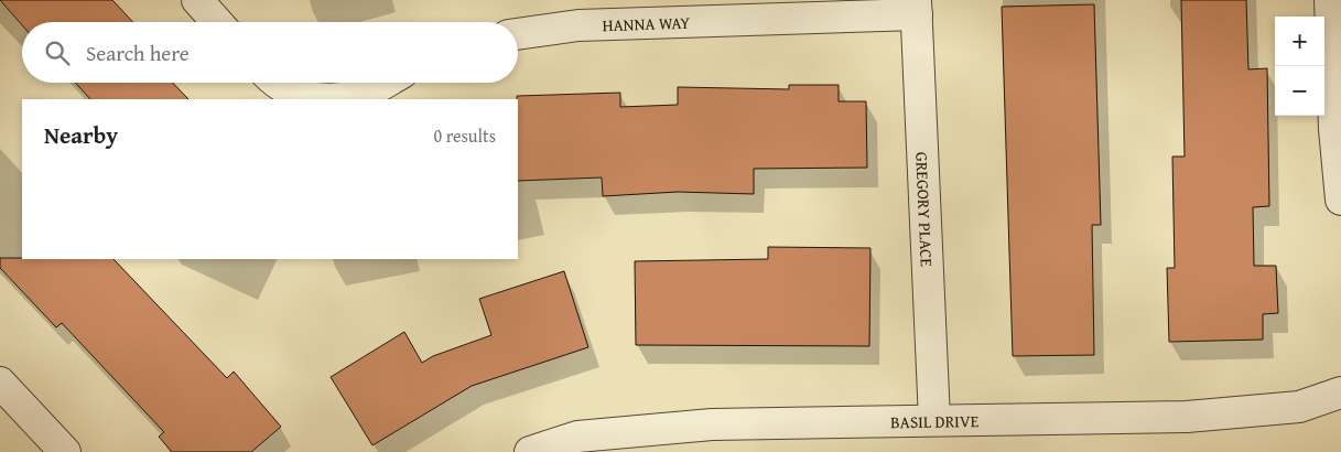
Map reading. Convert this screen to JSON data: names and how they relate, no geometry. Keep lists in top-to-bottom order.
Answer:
{
  "streets": {
    "street": ["HANNA WAY", "GREGORY PLACE", "BASIL DRIVE"]
  },
  "crossings": [
    ["HANNA WAY", "GREGORY PLACE"],
    ["GREGORY PLACE", "BASIL DRIVE"]
  ],
  "page": {
    "map_buttons": ["+", "−"],
    "search": "Search here",
    "heading": ["Nearby", "0 results"]
  }
}
